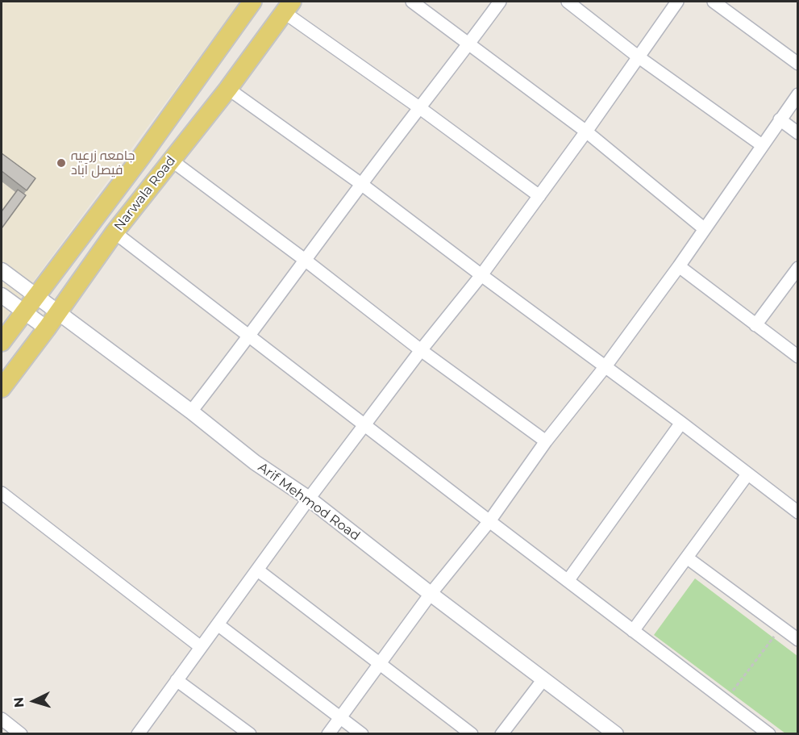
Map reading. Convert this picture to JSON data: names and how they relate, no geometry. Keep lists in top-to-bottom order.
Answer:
{
  "streets": {
    "main road": ["Narwala Road"],
    "street": ["Arif Mehmod Road"]
  },
  "crossings": [
    ["Narwala Road", "Arif Mehmod Road"]
  ],
  "places": ["جامعہ زرعیہ فیصل آباد"],
  "north": "left"
}
